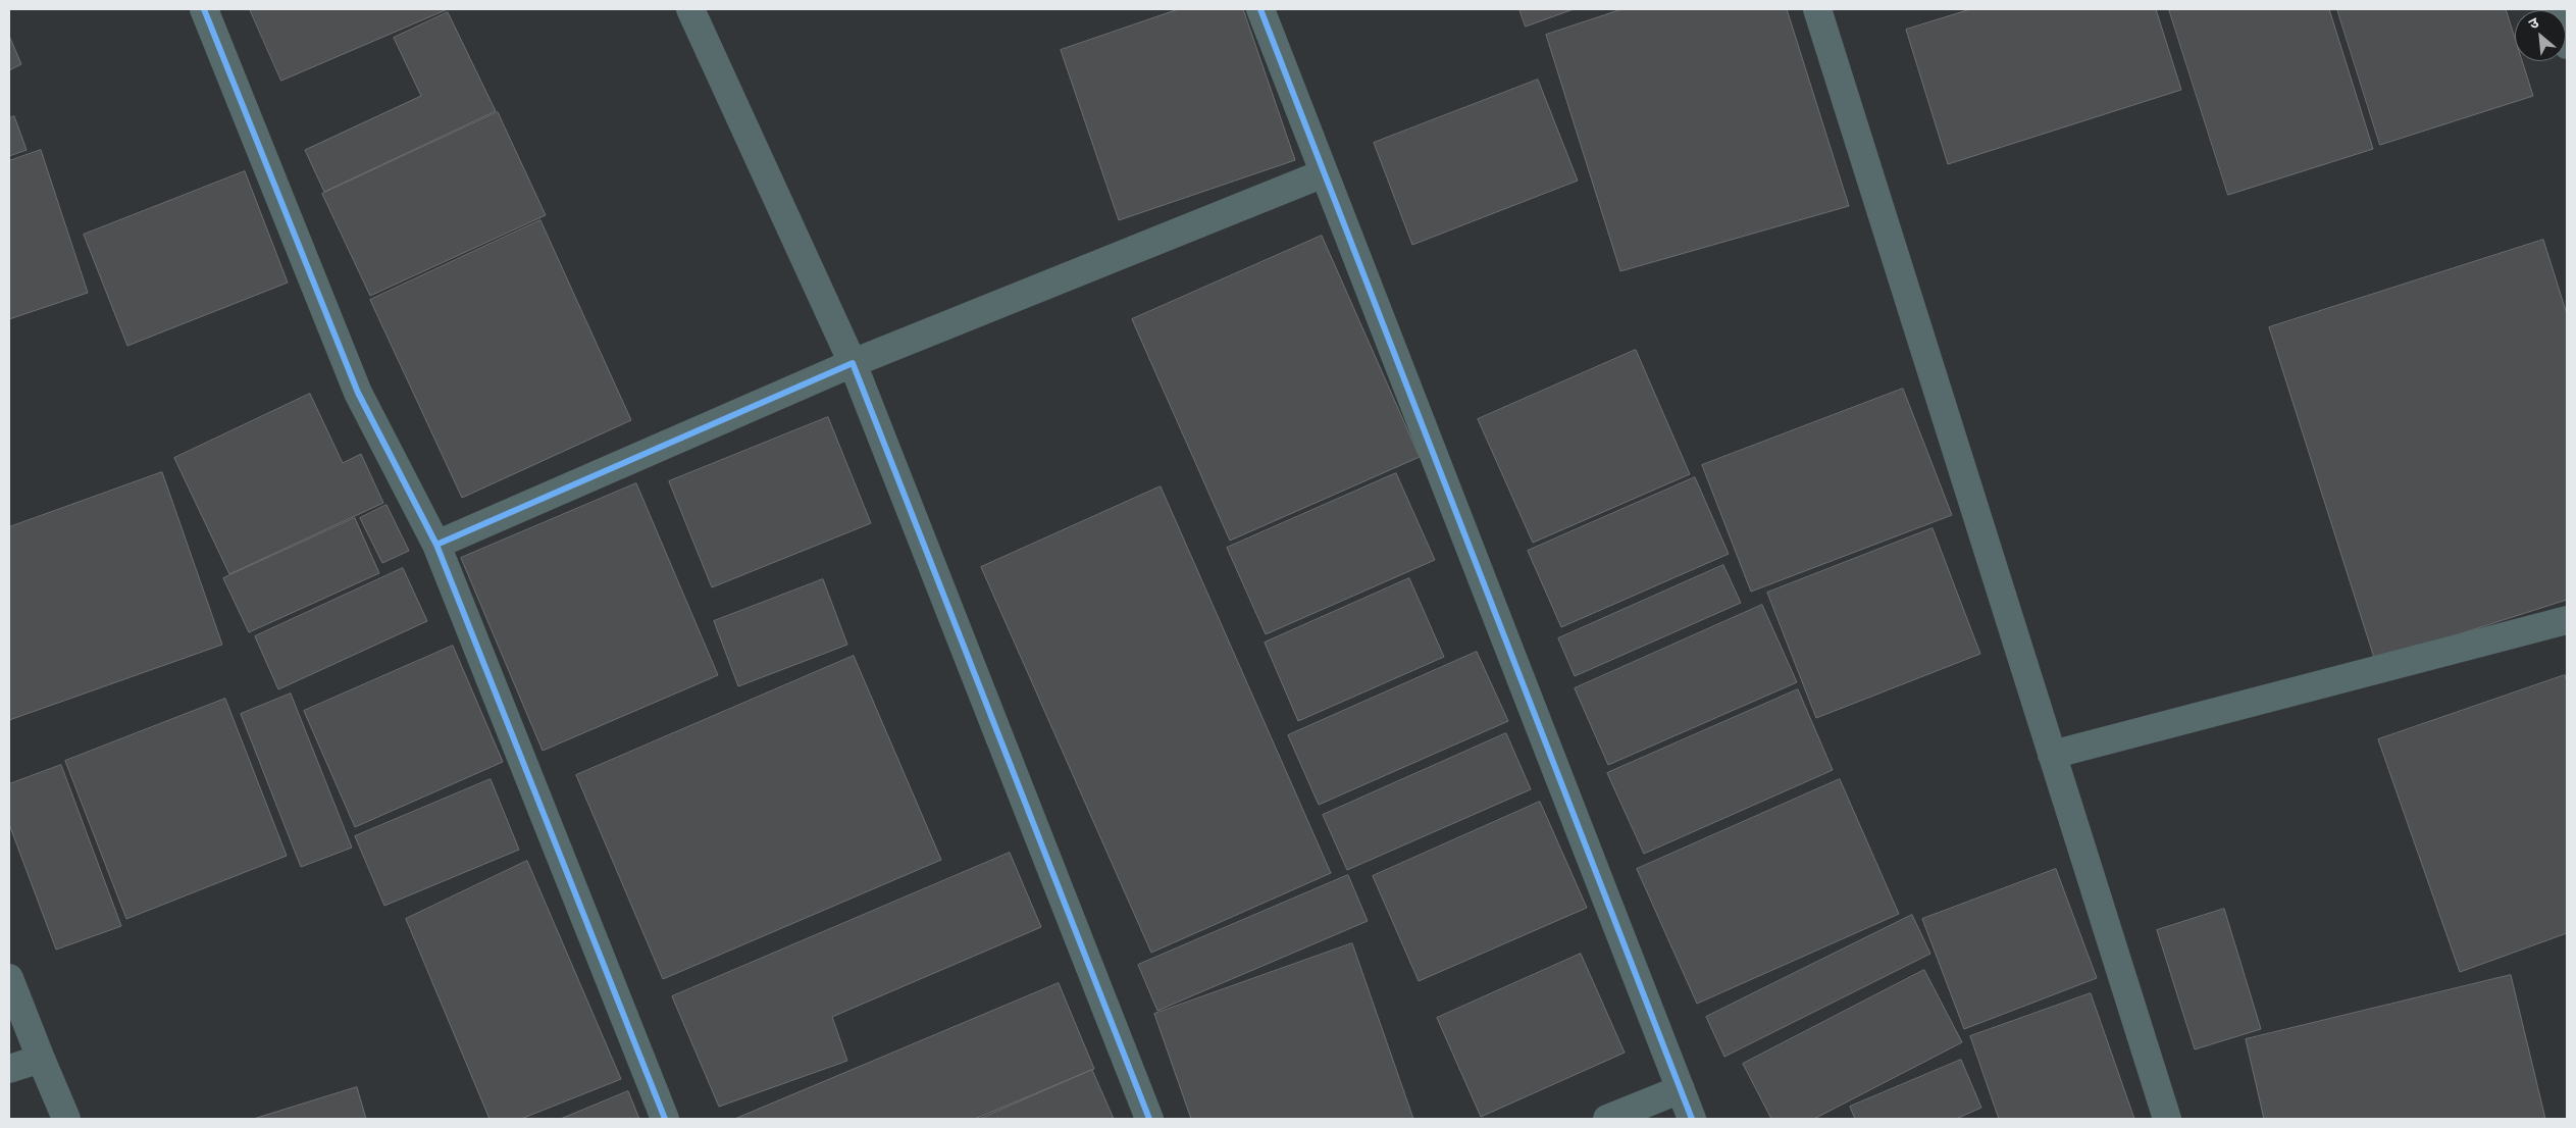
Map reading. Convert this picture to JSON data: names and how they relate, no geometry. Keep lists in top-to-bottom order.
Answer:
{
  "north": "top left"
}
